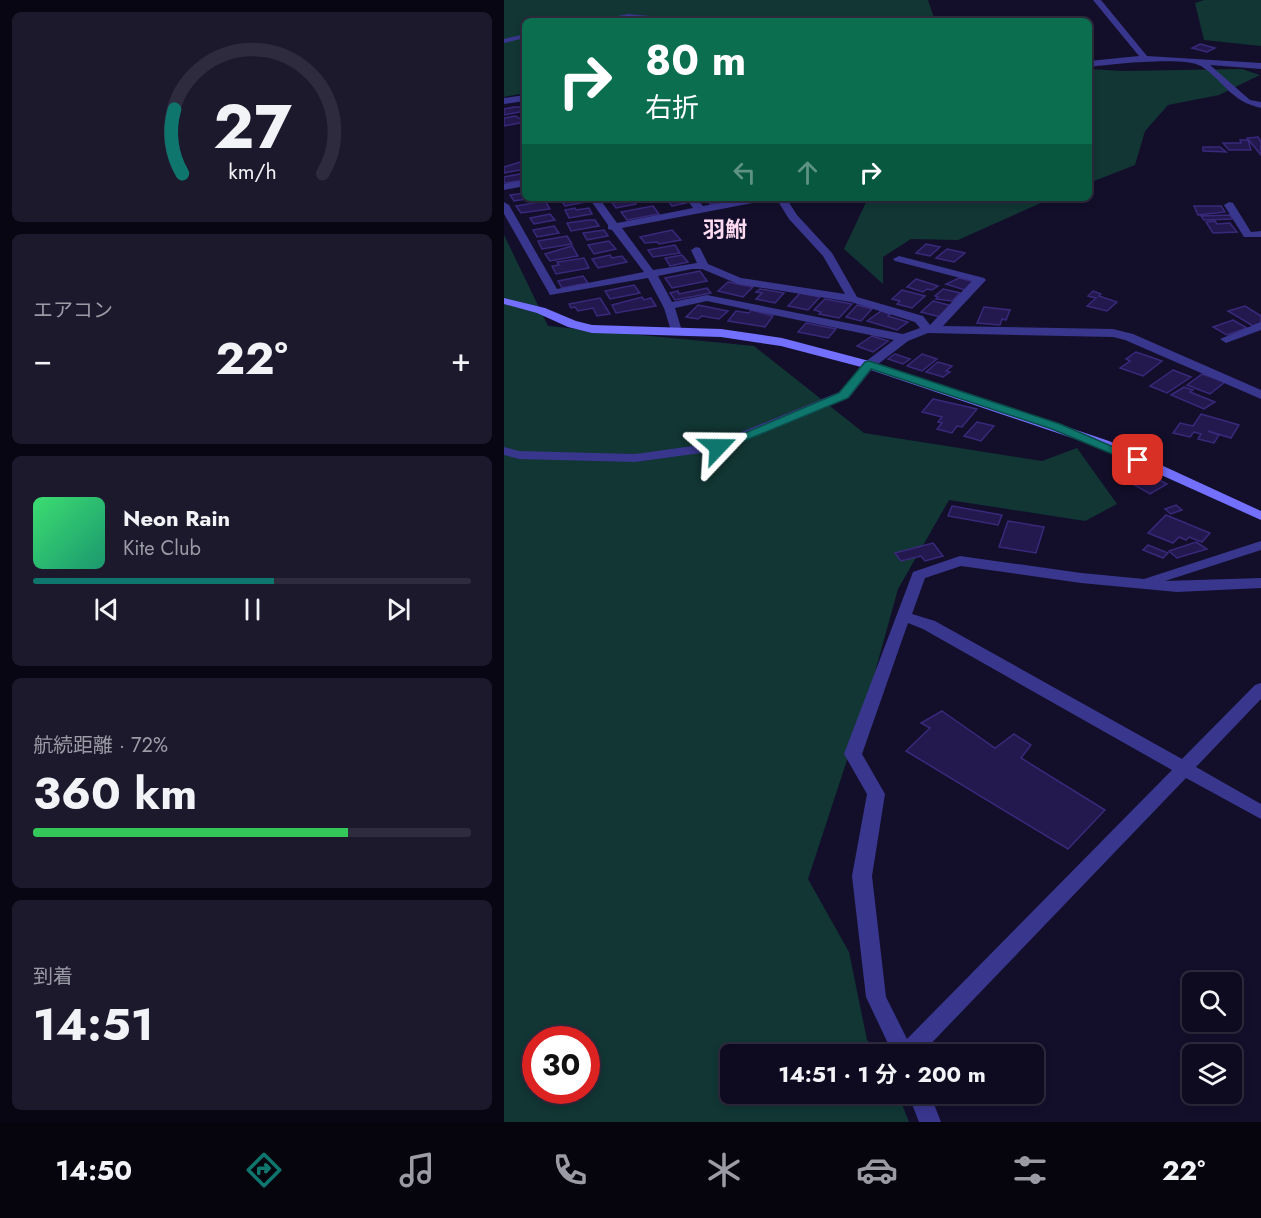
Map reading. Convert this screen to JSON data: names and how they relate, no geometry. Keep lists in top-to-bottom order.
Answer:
{
  "districts": ["羽鮒"],
  "page": {
    "turn": ["80 m", "右折"],
    "tile": [
      "エアコン",
      ["航続距離 · 72%", "360 km"],
      ["到着", "14:51"]
    ],
    "heat": ["−", "22°", "+"],
    "song": ["Neon Rain", "Kite Club"],
    "limit": "30",
    "trip": "14:51 · 1 分 · 200 m",
    "tabs": ["14:50", "22°"],
    "gauge": ["27", "km/h"]
  }
}
